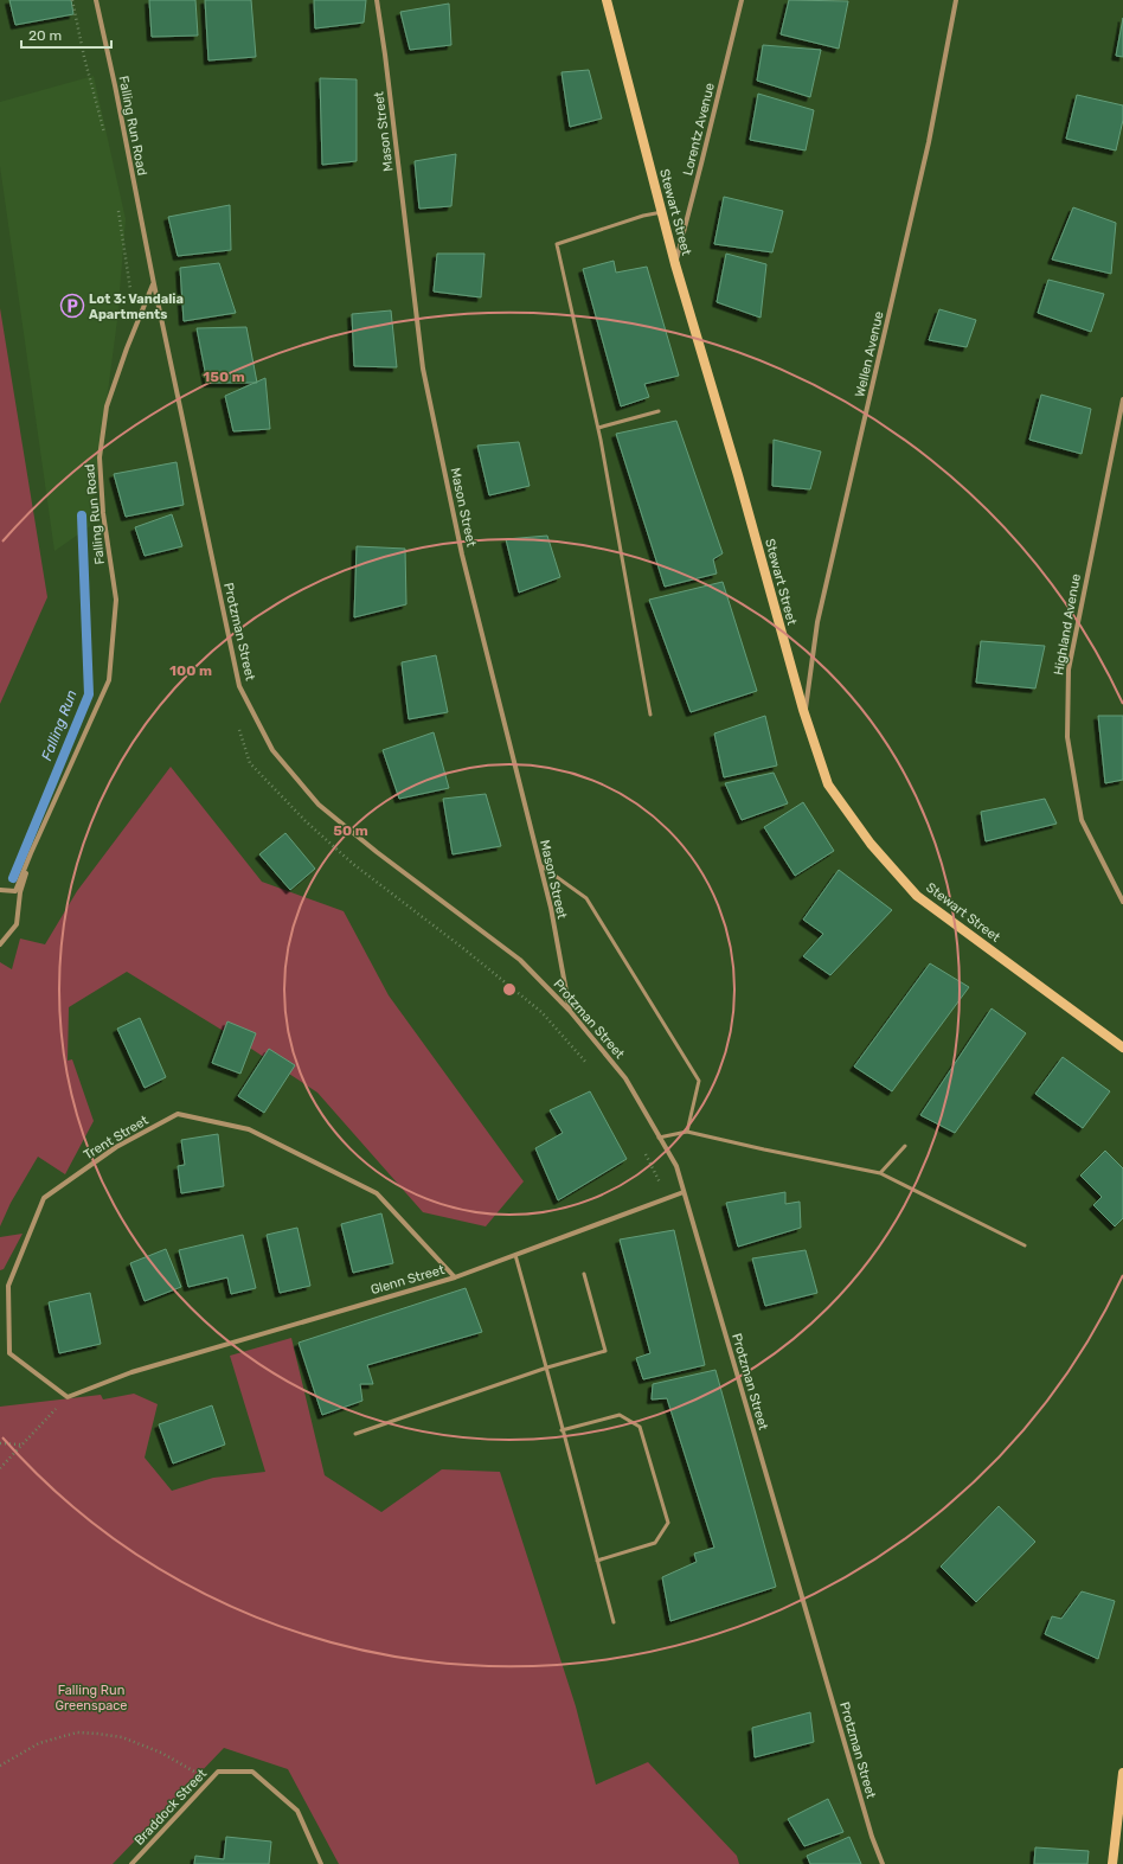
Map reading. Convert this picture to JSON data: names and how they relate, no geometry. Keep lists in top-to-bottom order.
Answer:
{
  "streets": {
    "street": [
      "Falling Run Road",
      "Lorentz Avenue",
      "Mason Street",
      "Stewart Street",
      "Wellen Avenue",
      "Highland Avenue",
      "Protzman Street",
      "Trent Street",
      "Glenn Street",
      "Braddock Street"
    ]
  },
  "crossings": [
    ["Falling Run Road", "Protzman Street"],
    ["Lorentz Avenue", "Stewart Street"],
    ["Mason Street", "Protzman Street"],
    ["Stewart Street", "Wellen Avenue"],
    ["Protzman Street", "Glenn Street"],
    ["Trent Street", "Glenn Street"]
  ],
  "water": ["Falling Run"],
  "parks": ["Falling Run Greenspace"],
  "places": {
    "parking": ["Lot 3: Vandalia Apartments"]
  },
  "scale_bar": "20 m",
  "rings": ["150 m", "100 m", "50 m"]
}
